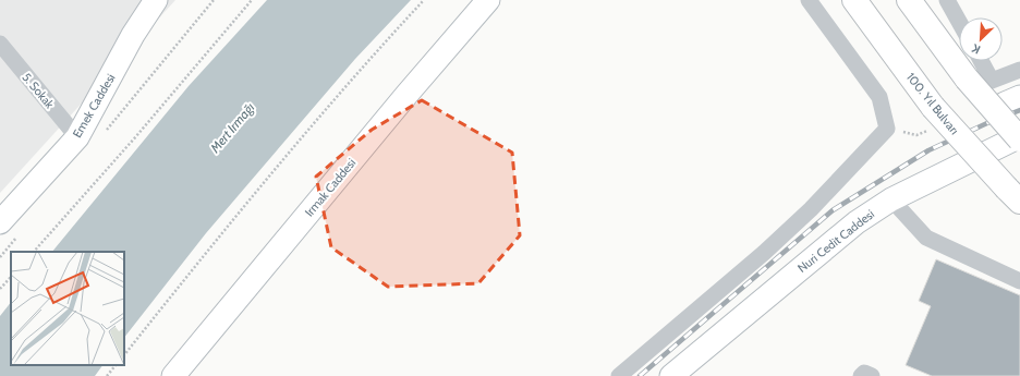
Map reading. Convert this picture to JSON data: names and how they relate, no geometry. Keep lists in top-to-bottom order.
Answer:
{
  "streets": {
    "main road": [
      "100. Yıl Bulvarı",
      "Emek Caddesi",
      "Irmak Caddesi",
      "Nuri Cedit Caddesi"
    ],
    "street": ["5. Sokak"]
  },
  "crossings": [
    ["5. Sokak", "Emek Caddesi"]
  ],
  "water": ["Mert Irmağı"],
  "north": "bottom left"
}
